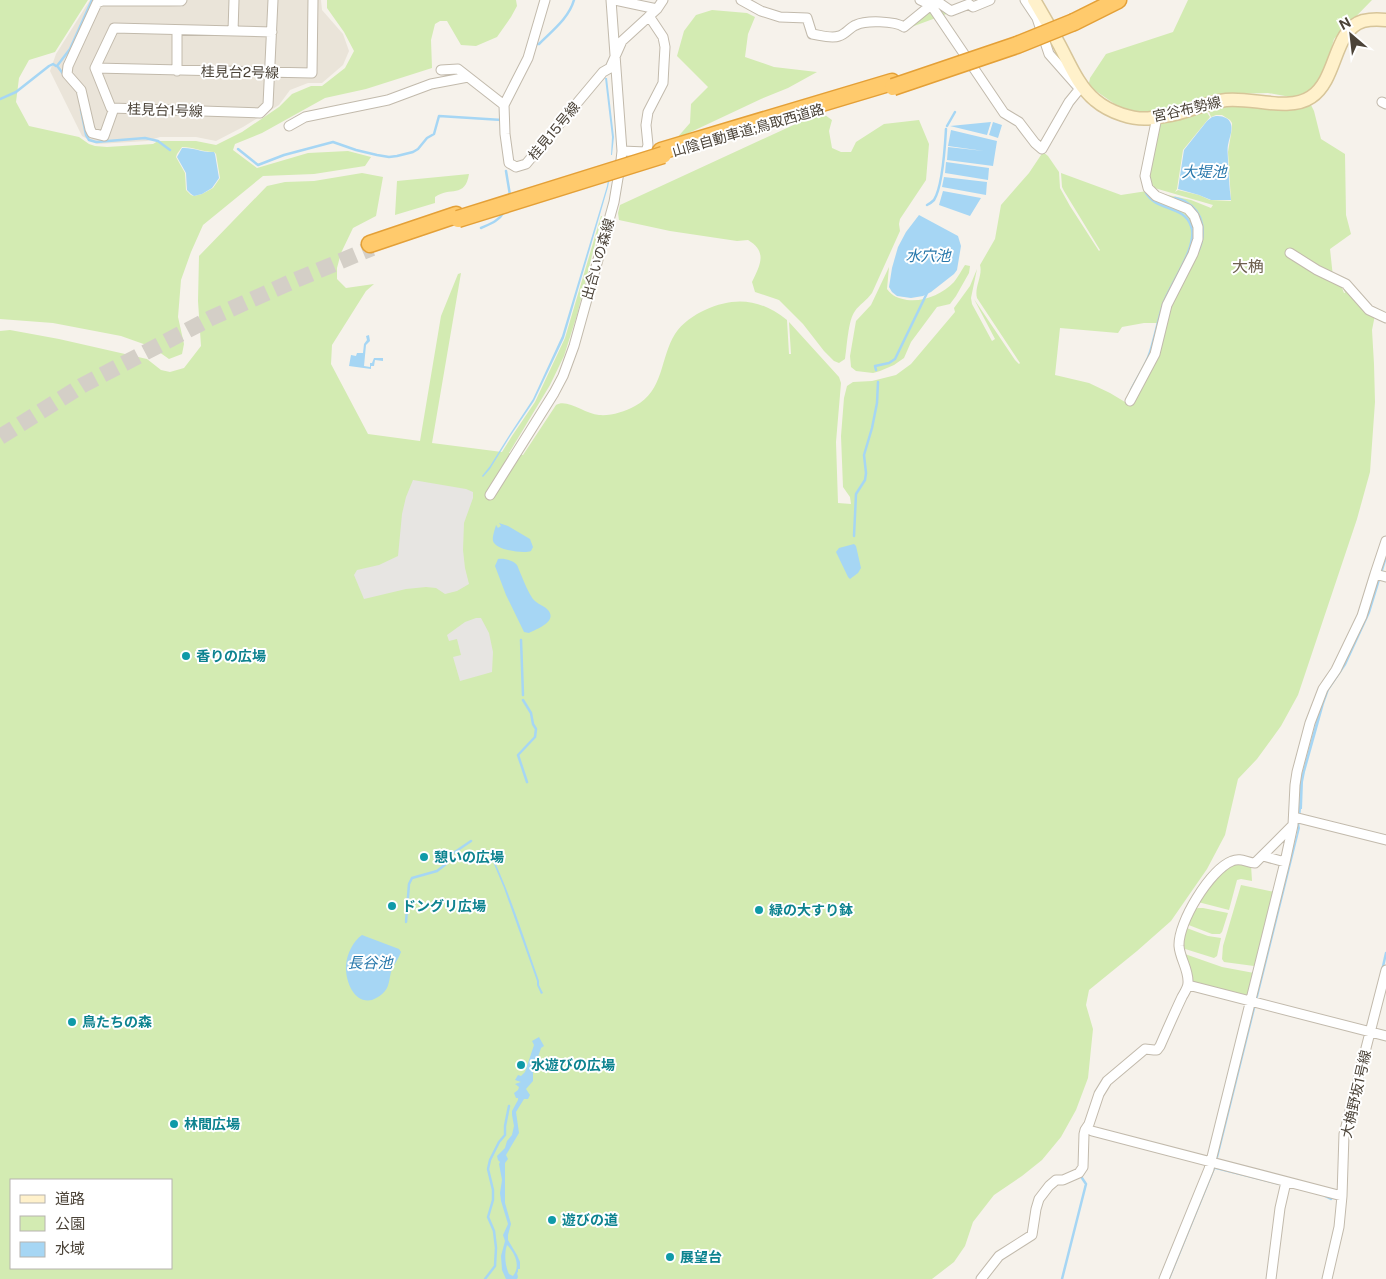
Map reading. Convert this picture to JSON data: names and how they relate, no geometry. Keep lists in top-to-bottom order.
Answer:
{
  "streets": {
    "highway": ["山陰自動車道;鳥取西道路"],
    "street": [
      "桂見台2号線",
      "宮谷布勢線",
      "桂見台1号線",
      "桂見15号線",
      "出合いの森線",
      "大桷野坂1号線"
    ]
  },
  "crossings": [
    ["桂見台2号線", "桂見台1号線"],
    ["桂見15号線", "出合いの森線"]
  ],
  "districts": ["大桷"],
  "water": ["大堤池", "水穴池", "長谷池"],
  "places": [
    "香りの広場",
    "憩いの広場",
    "ドングリ広場",
    "緑の大すり鉢",
    "鳥たちの森",
    "水遊びの広場",
    "林間広場",
    "遊びの道",
    "展望台"
  ],
  "legend": ["道路", "公園", "水域"],
  "north": "top left"
}
